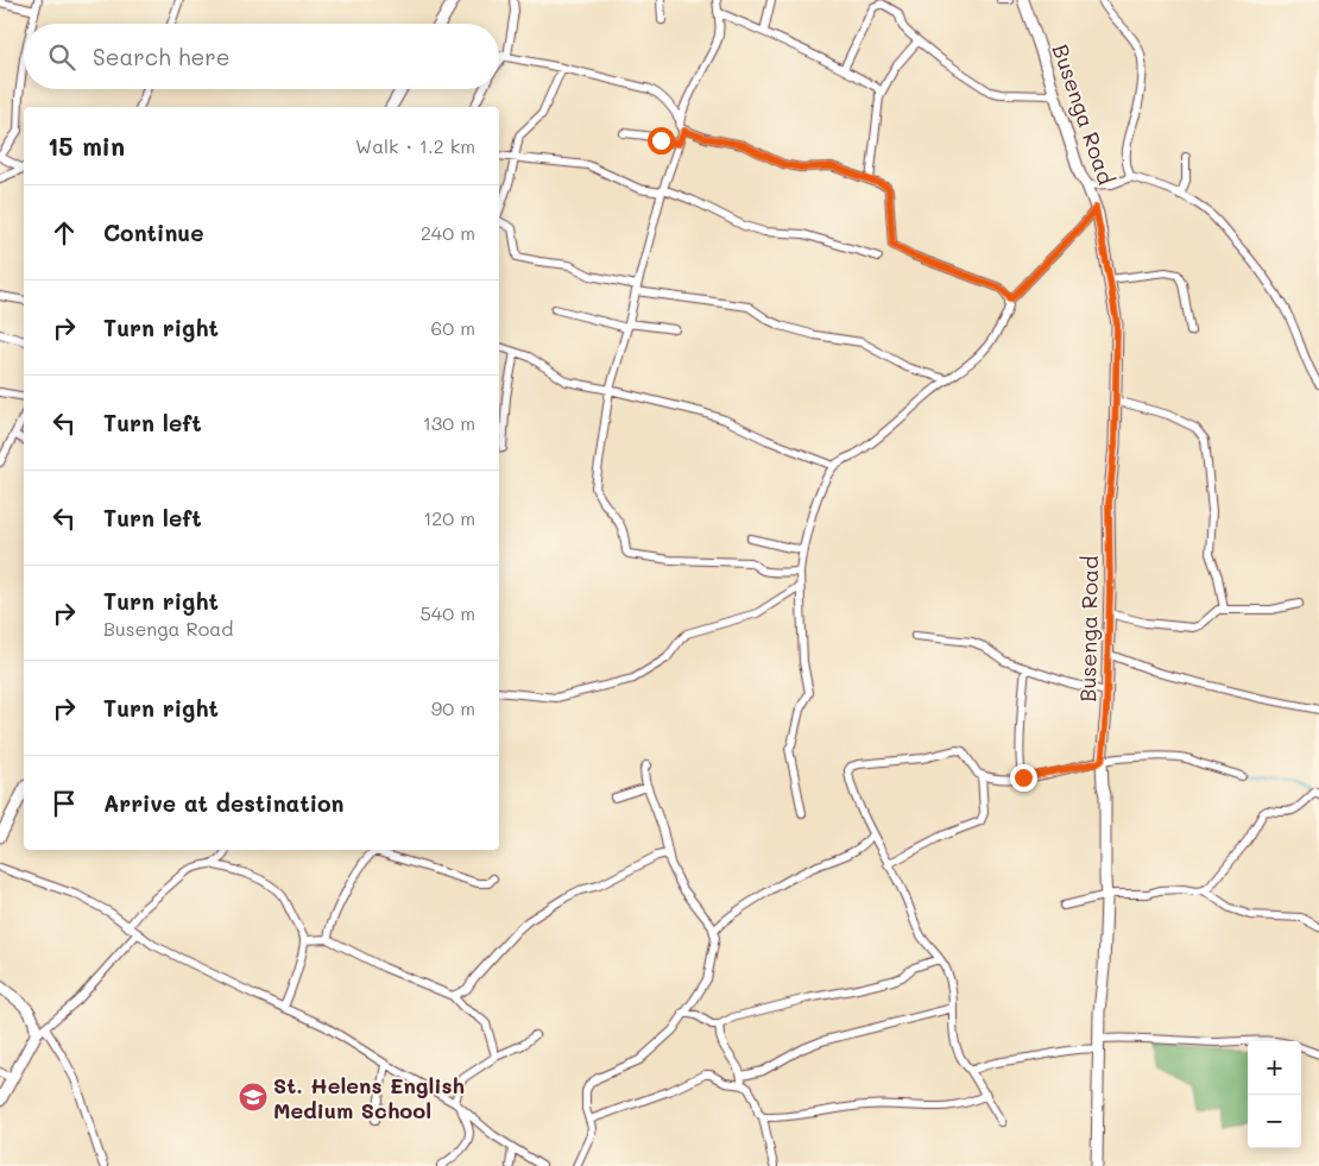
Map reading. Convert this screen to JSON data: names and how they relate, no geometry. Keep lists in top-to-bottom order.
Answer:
{
  "streets": {
    "street": ["Busenga Road"]
  },
  "places": {
    "school or university": ["St. Helens English Medium School"]
  },
  "page": {
    "search": "Search here",
    "heading": ["15 min", "Walk · 1.2 km"],
    "list": [
      ["Continue", "240 m"],
      ["Turn right", "60 m"],
      ["Turn left", "130 m"],
      ["Turn left", "120 m"],
      ["Turn right", "Busenga Road", "540 m"],
      ["Turn right", "90 m"],
      "Arrive at destination"
    ],
    "map_buttons": ["+", "−"]
  }
}
